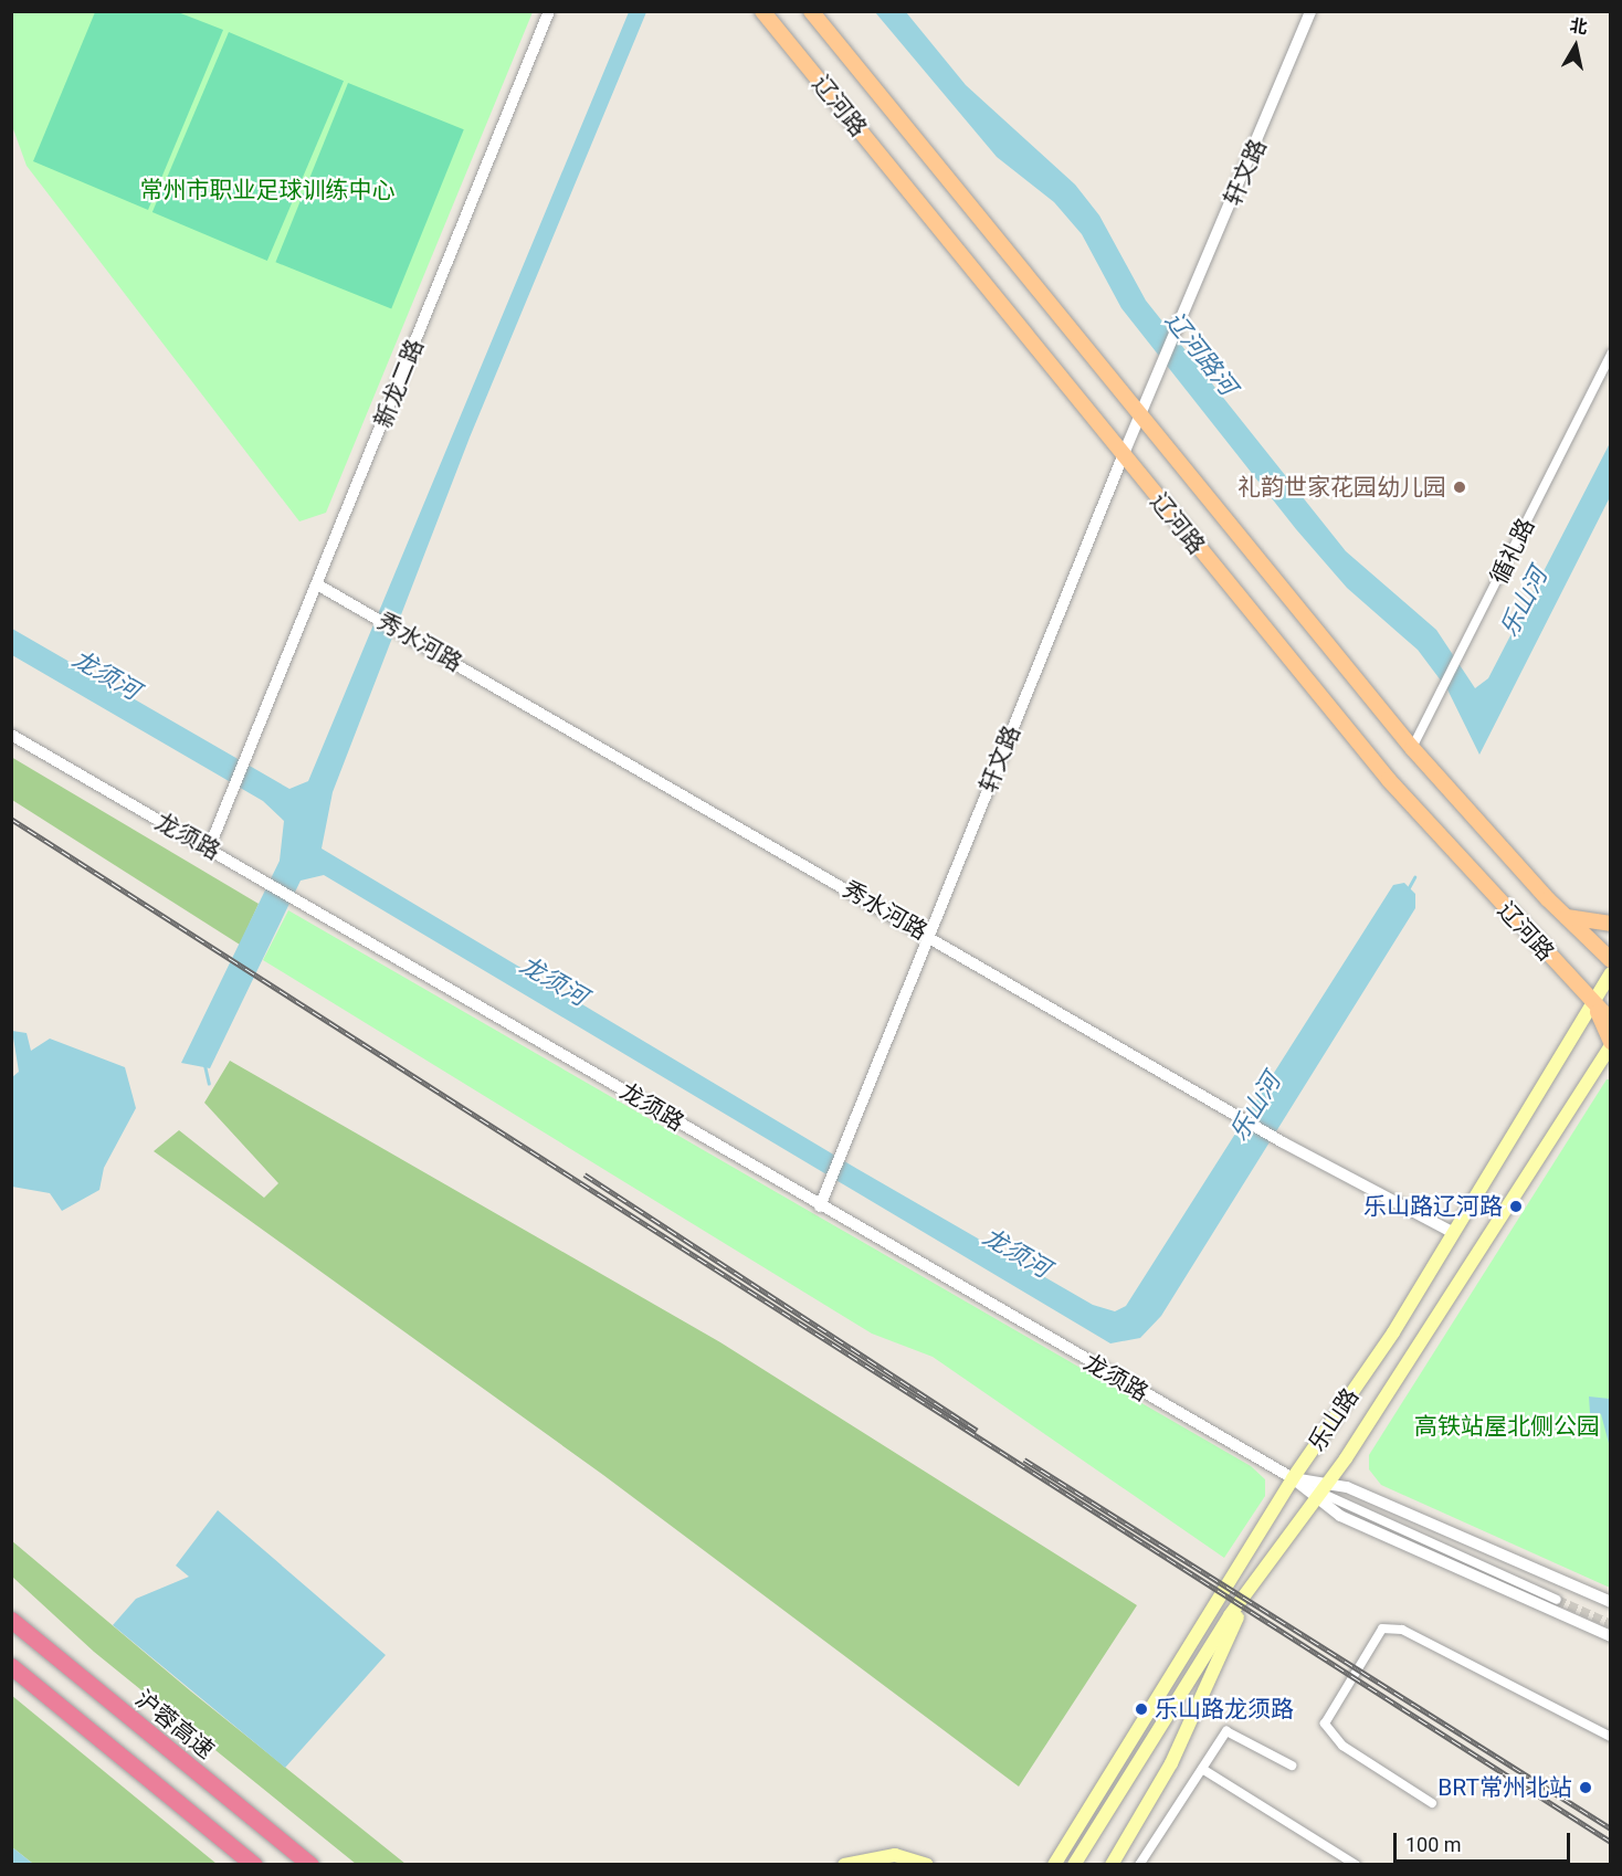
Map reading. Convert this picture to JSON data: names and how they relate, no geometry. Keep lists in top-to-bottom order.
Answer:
{
  "streets": {
    "highway": ["沪蓉高速"],
    "main road": ["辽河路", "乐山路"],
    "street": [
      "轩文路",
      "新龙二路",
      "循礼路",
      "秀水河路",
      "龙须路"
    ]
  },
  "crossings": [
    ["辽河路", "轩文路"],
    ["辽河路", "循礼路"],
    ["辽河路", "乐山路"],
    ["轩文路", "秀水河路"],
    ["轩文路", "龙须路"],
    ["新龙二路", "秀水河路"],
    ["新龙二路", "龙须路"],
    ["秀水河路", "乐山路"],
    ["龙须路", "乐山路"]
  ],
  "water": ["辽河路河", "乐山河", "龙须河"],
  "parks": ["常州市职业足球训练中心", "高铁站屋北侧公园"],
  "places": [
    "礼韵世家花园幼儿园",
    "乐山路辽河路",
    "乐山路龙须路",
    "BRT常州北站"
  ],
  "scale_bar": "100 m",
  "north": "top"
}
